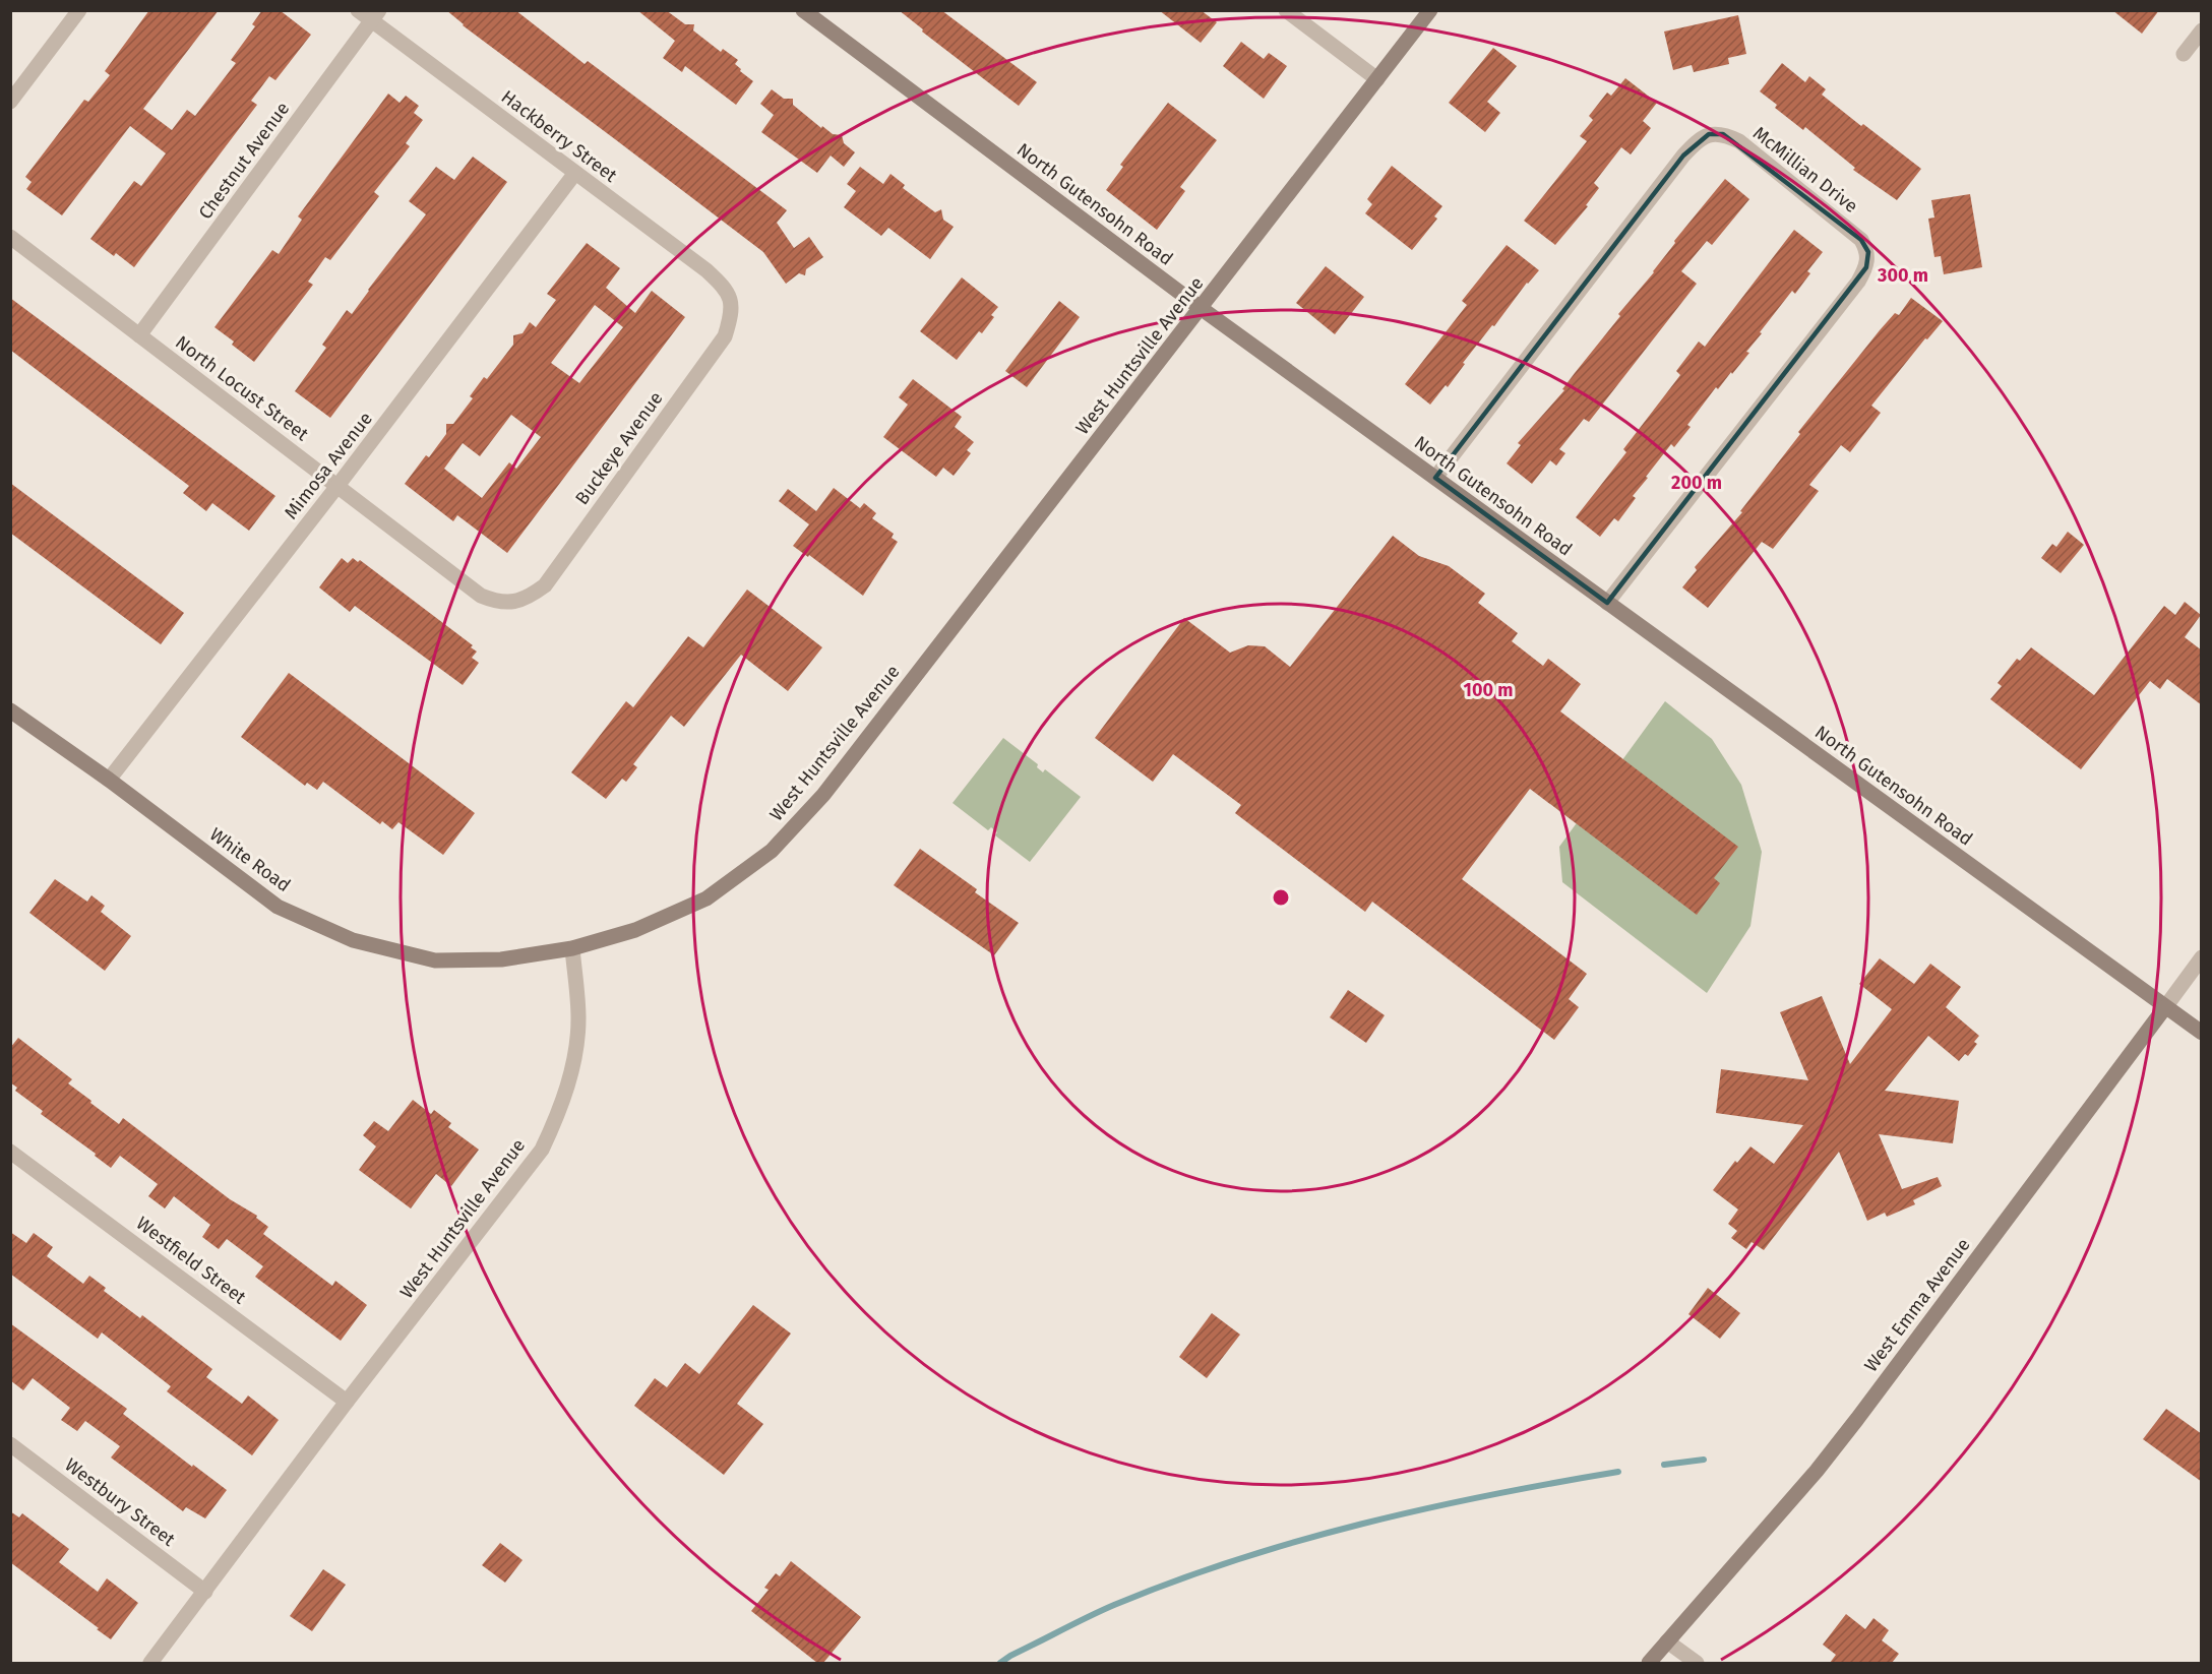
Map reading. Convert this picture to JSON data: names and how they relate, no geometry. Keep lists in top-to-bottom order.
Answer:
{
  "streets": {
    "street": [
      "Hackberry Street",
      "Chestnut Avenue",
      "McMillian Drive",
      "North Gutensohn Road",
      "West Huntsville Avenue",
      "North Locust Street",
      "Buckeye Avenue",
      "Mimosa Avenue",
      "White Road",
      "Westfield Street",
      "West Emma Avenue",
      "Westbury Street"
    ]
  },
  "crossings": [
    ["Hackberry Street", "Chestnut Avenue"],
    ["Hackberry Street", "Buckeye Avenue"],
    ["Hackberry Street", "Mimosa Avenue"],
    ["Chestnut Avenue", "North Locust Street"],
    ["McMillian Drive", "North Gutensohn Road"],
    ["North Gutensohn Road", "West Huntsville Avenue"],
    ["North Gutensohn Road", "West Emma Avenue"],
    ["West Huntsville Avenue", "White Road"],
    ["West Huntsville Avenue", "Westfield Street"],
    ["West Huntsville Avenue", "Westbury Street"],
    ["North Locust Street", "Buckeye Avenue"],
    ["North Locust Street", "Mimosa Avenue"],
    ["Mimosa Avenue", "White Road"]
  ],
  "rings": ["300 m", "200 m", "100 m"]
}
